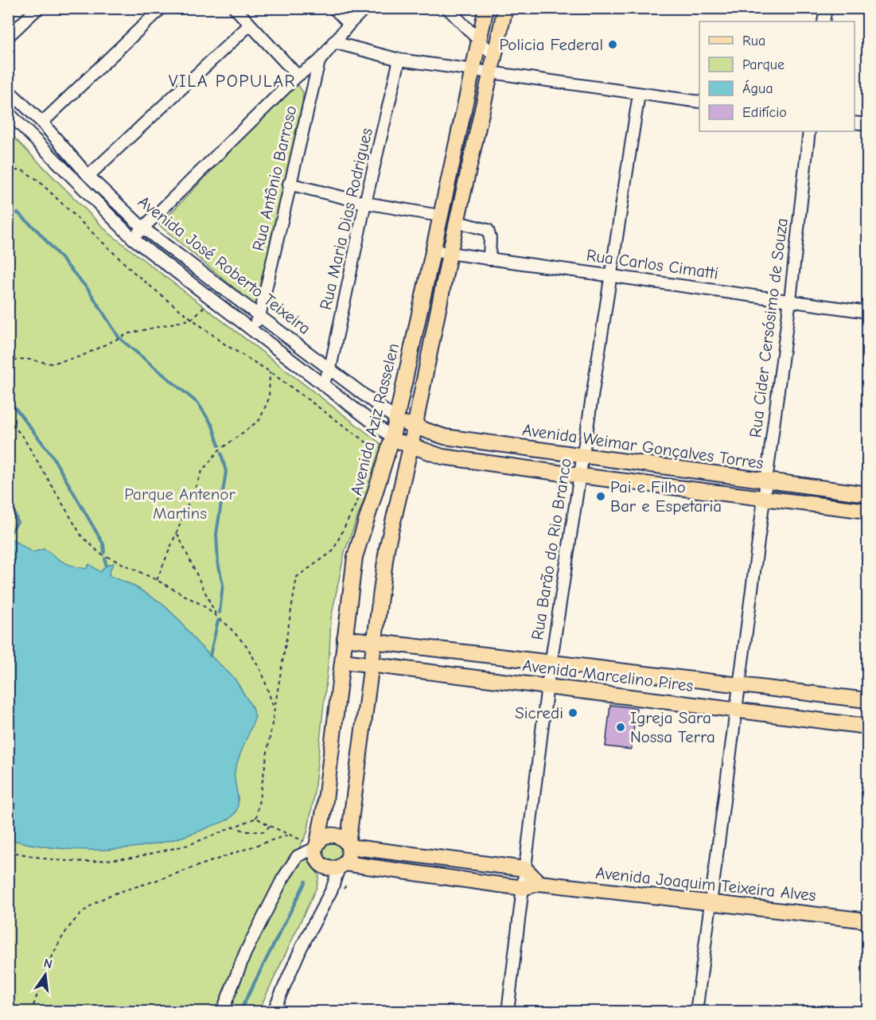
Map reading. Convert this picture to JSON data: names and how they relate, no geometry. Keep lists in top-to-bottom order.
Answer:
{
  "streets": {
    "main road": [
      "Avenida José Roberto Teixeira",
      "Avenida Aziz Rasselen",
      "Avenida Weimar Gonçalves Torres",
      "Avenida Marcelino Pires",
      "Avenida Joaquim Teixeira Alves"
    ],
    "street": [
      "Rua Antônio Barroso",
      "Rua Maria Dias Rodrigues",
      "Rua Carlos Cimatti",
      "Rua Cider Cersósimo de Souza",
      "Rua Barão do Rio Branco"
    ]
  },
  "crossings": [
    ["Rua Antônio Barroso", "Avenida José Roberto Teixeira"],
    ["Rua Maria Dias Rodrigues", "Avenida José Roberto Teixeira"],
    ["Rua Carlos Cimatti", "Rua Cider Cersósimo de Souza"],
    ["Rua Carlos Cimatti", "Avenida Aziz Rasselen"],
    ["Rua Carlos Cimatti", "Rua Barão do Rio Branco"],
    ["Avenida José Roberto Teixeira", "Avenida Aziz Rasselen"],
    ["Avenida José Roberto Teixeira", "Avenida Weimar Gonçalves Torres"],
    ["Rua Cider Cersósimo de Souza", "Avenida Weimar Gonçalves Torres"],
    ["Rua Cider Cersósimo de Souza", "Avenida Marcelino Pires"],
    ["Rua Cider Cersósimo de Souza", "Avenida Joaquim Teixeira Alves"],
    ["Avenida Aziz Rasselen", "Avenida Weimar Gonçalves Torres"],
    ["Avenida Aziz Rasselen", "Avenida Marcelino Pires"],
    ["Avenida Weimar Gonçalves Torres", "Rua Barão do Rio Branco"],
    ["Rua Barão do Rio Branco", "Avenida Marcelino Pires"],
    ["Rua Barão do Rio Branco", "Avenida Joaquim Teixeira Alves"]
  ],
  "districts": ["VILA POPULAR"],
  "parks": ["Parque Antenor Martins"],
  "places": [
    "Policia Federal",
    "Pai e Filho Bar e Espetaria",
    "Sicredi",
    "Igreja Sara Nossa Terra"
  ],
  "legend": [
    "Rua",
    "Parque",
    "Água",
    "Edifício"
  ],
  "north": "top"
}
